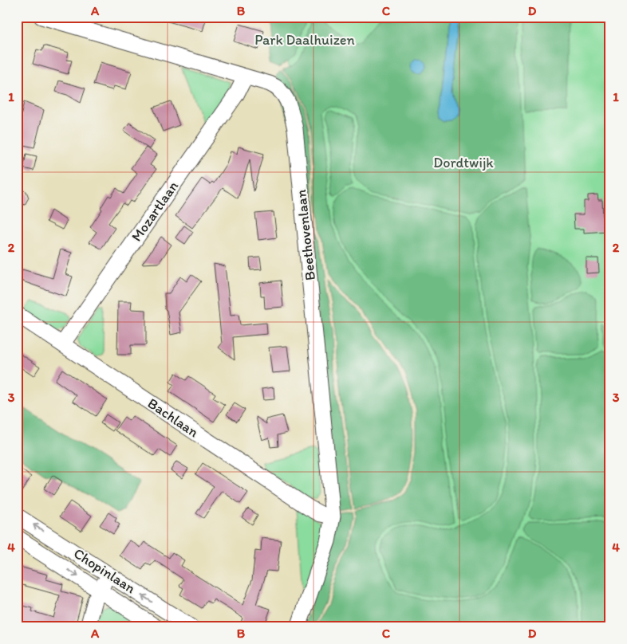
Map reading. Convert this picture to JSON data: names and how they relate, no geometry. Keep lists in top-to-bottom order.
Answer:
{
  "streets": {
    "street": [
      "Mozartlaan",
      "Beethovenlaan",
      "Bachlaan",
      "Chopinlaan"
    ]
  },
  "crossings": [
    ["Mozartlaan", "Beethovenlaan"],
    ["Mozartlaan", "Bachlaan"],
    ["Beethovenlaan", "Bachlaan"]
  ],
  "parks": ["Park Daalhuizen", "Dordtwijk"],
  "grid": {
    "columns": [
      "A",
      "B",
      "C",
      "D"
    ],
    "rows": [
      "1",
      "2",
      "3",
      "4"
    ]
  }
}
